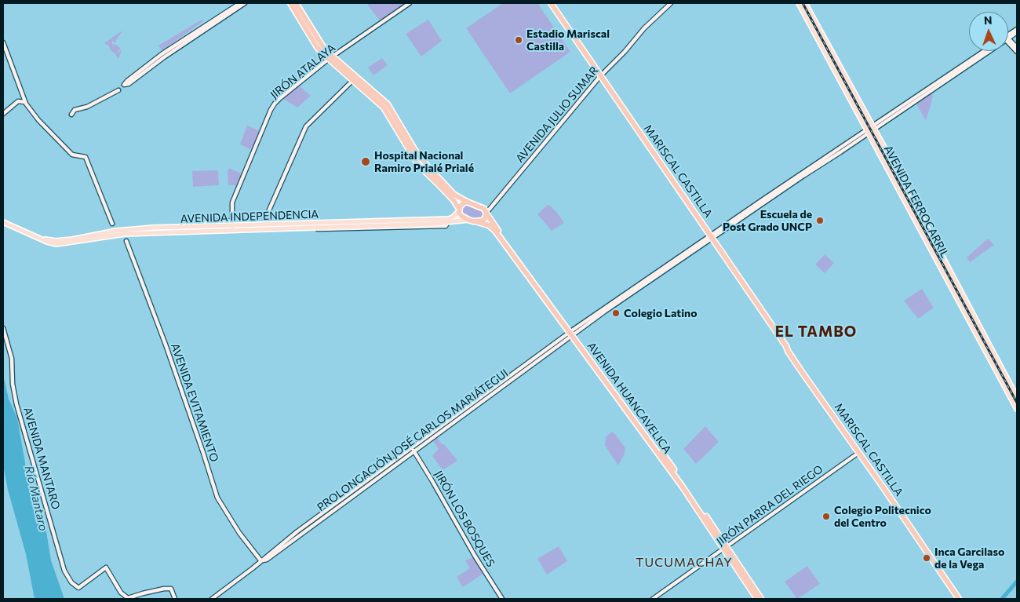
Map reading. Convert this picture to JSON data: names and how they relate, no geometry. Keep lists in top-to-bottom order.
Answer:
{
  "streets": {
    "highway": ["MARISCAL CASTILLA", "AVENIDA HUANCAVELICA"],
    "main road": ["AVENIDA FERROCARRIL", "AVENIDA INDEPENDENCIA"],
    "street": [
      "JIRÓN ATALAYA",
      "AVENIDA JULIO SUMAR",
      "AVENIDA EVITAMIENTO",
      "PROLONGACIÓN JOSÉ CARLOS MARIÁTEGUI",
      "AVENIDA MANTARO",
      "JIRÓN PARRA DEL RIEGO",
      "JIRÓN LOS BOSQUES"
    ]
  },
  "crossings": [
    ["JIRÓN ATALAYA", "AVENIDA INDEPENDENCIA"],
    ["AVENIDA JULIO SUMAR", "MARISCAL CASTILLA"],
    ["AVENIDA JULIO SUMAR", "AVENIDA HUANCAVELICA"],
    ["MARISCAL CASTILLA", "PROLONGACIÓN JOSÉ CARLOS MARIÁTEGUI"],
    ["MARISCAL CASTILLA", "JIRÓN PARRA DEL RIEGO"],
    ["AVENIDA FERROCARRIL", "PROLONGACIÓN JOSÉ CARLOS MARIÁTEGUI"],
    ["AVENIDA INDEPENDENCIA", "AVENIDA HUANCAVELICA"],
    ["AVENIDA HUANCAVELICA", "PROLONGACIÓN JOSÉ CARLOS MARIÁTEGUI"],
    ["AVENIDA HUANCAVELICA", "JIRÓN PARRA DEL RIEGO"],
    ["AVENIDA EVITAMIENTO", "PROLONGACIÓN JOSÉ CARLOS MARIÁTEGUI"],
    ["PROLONGACIÓN JOSÉ CARLOS MARIÁTEGUI", "JIRÓN LOS BOSQUES"]
  ],
  "districts": ["EL TAMBO", "TUCUMACHAY"],
  "water": ["Río Mantaro"],
  "places": [
    "Estadio Mariscal Castilla",
    "Hospital Nacional Ramiro Prialé Prialé",
    "Escuela de Post Grado UNCP",
    "Colegio Latino",
    "Colegio Politecnico del Centro",
    "Inca Garcilaso de la Vega"
  ],
  "north": "top"
}
